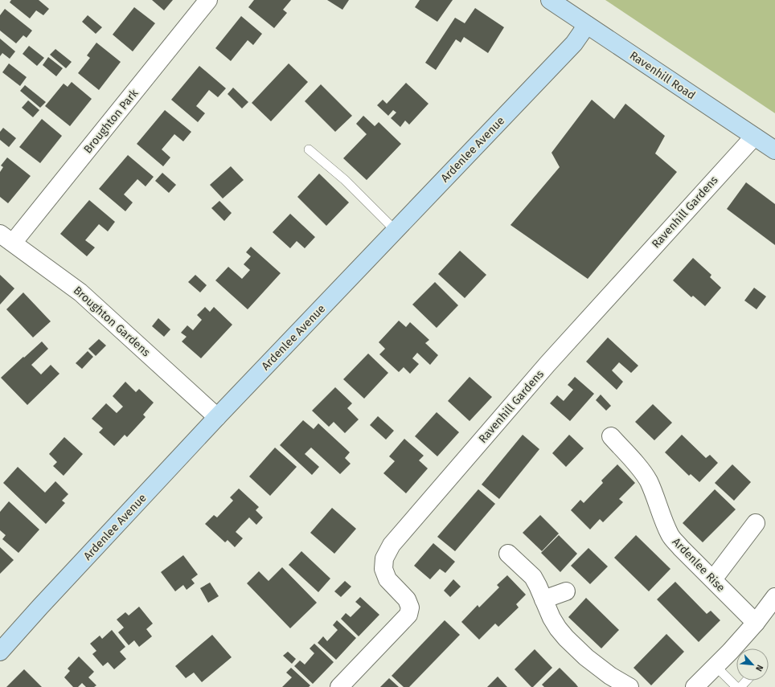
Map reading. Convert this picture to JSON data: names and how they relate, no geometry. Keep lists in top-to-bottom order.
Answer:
{
  "streets": {
    "street": [
      "Ravenhill Road",
      "Broughton Park",
      "Ardenlee Avenue",
      "Ravenhill Gardens",
      "Broughton Gardens",
      "Ardenlee Rise"
    ]
  },
  "crossings": [
    ["Ravenhill Road", "Ardenlee Avenue"],
    ["Ravenhill Road", "Ravenhill Gardens"],
    ["Broughton Park", "Broughton Gardens"],
    ["Ardenlee Avenue", "Broughton Gardens"]
  ],
  "north": "bottom right"
}
